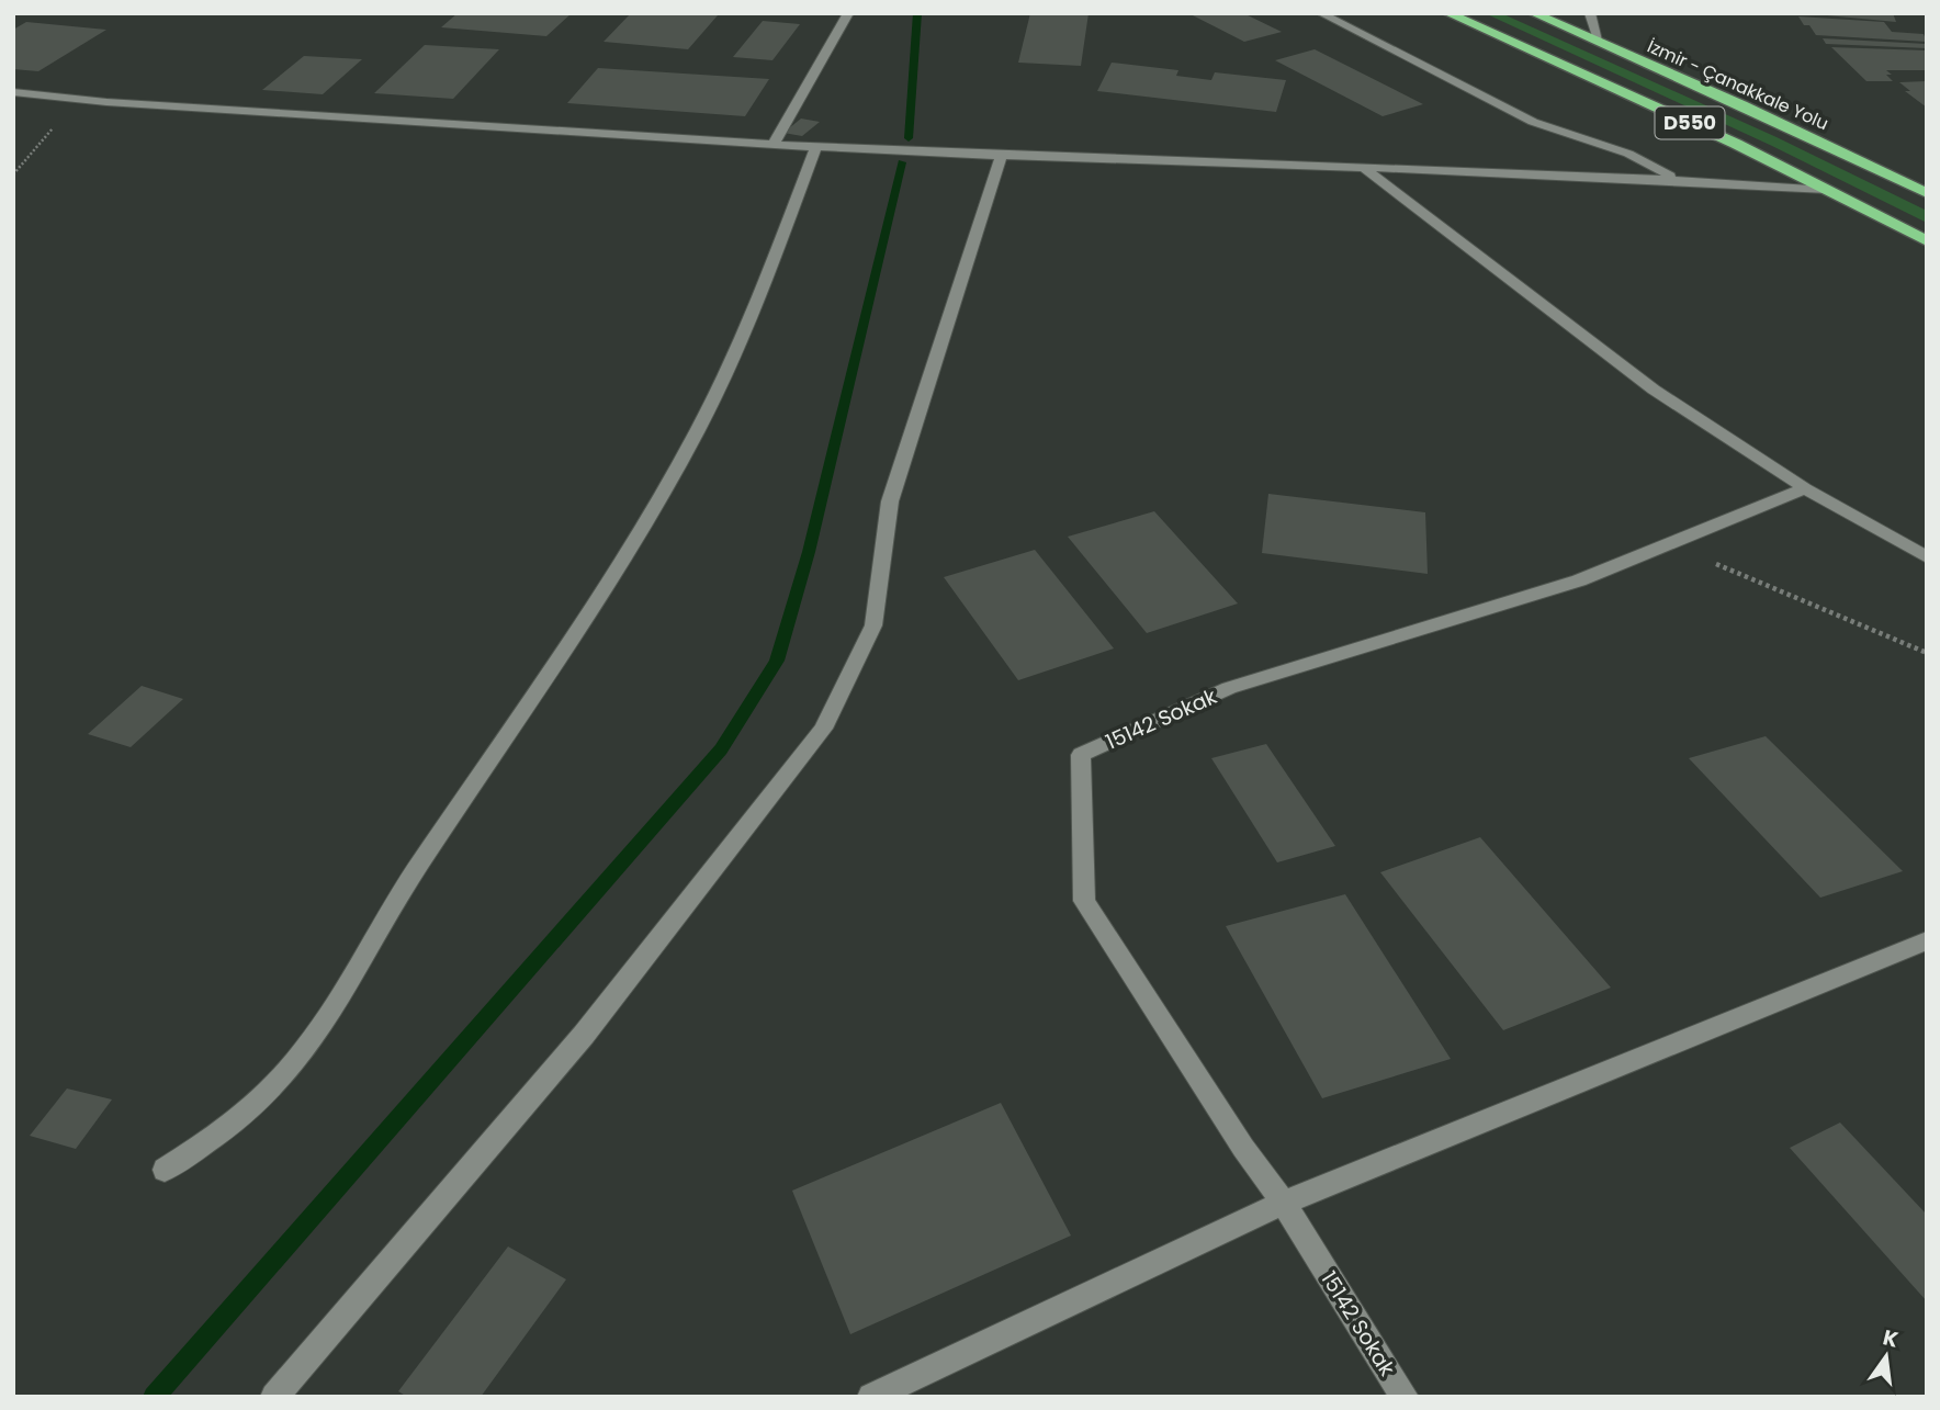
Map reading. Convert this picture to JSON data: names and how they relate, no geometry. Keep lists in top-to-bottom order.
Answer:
{
  "streets": {
    "highway": ["İzmir - Çanakkale Yolu", "D550"],
    "street": ["15142 Sokak"]
  },
  "north": "top"
}
